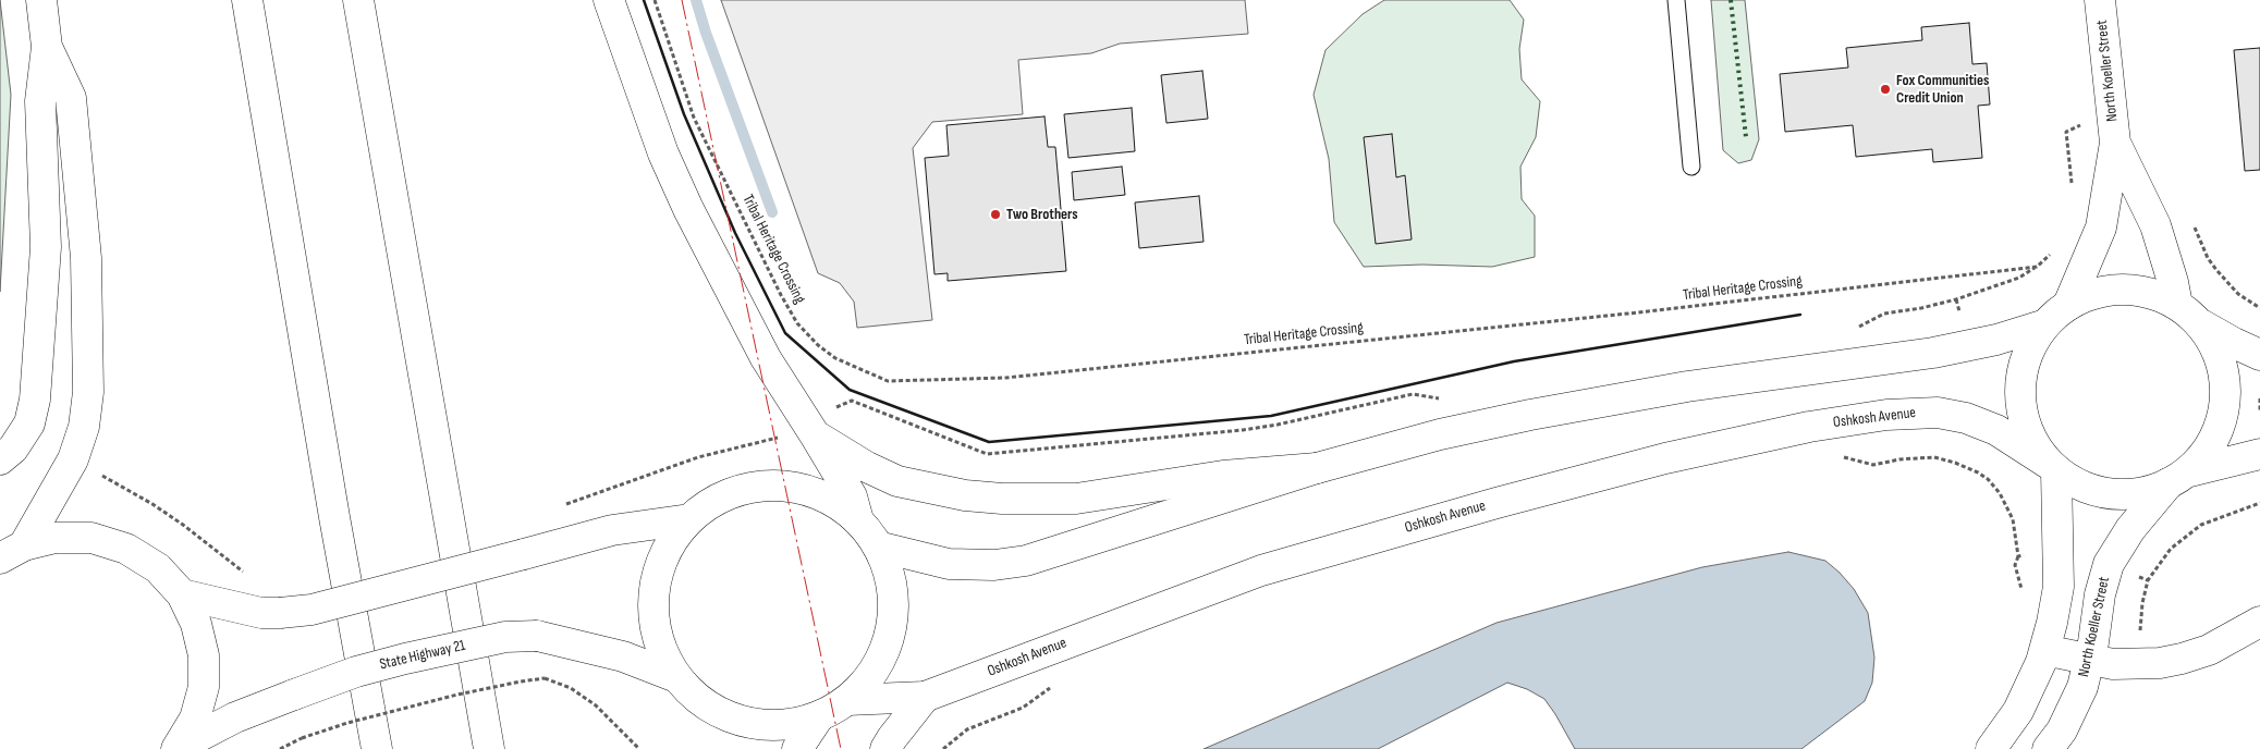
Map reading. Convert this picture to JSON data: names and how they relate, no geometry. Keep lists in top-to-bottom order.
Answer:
{
  "streets": {
    "main road": ["North Koeller Street", "Oshkosh Avenue", "State Highway 21"],
    "path": ["Tribal Heritage Crossing"]
  },
  "crossings": [
    ["North Koeller Street", "Oshkosh Avenue"]
  ],
  "places": ["Fox Communities Credit Union", "Two Brothers"]
}
